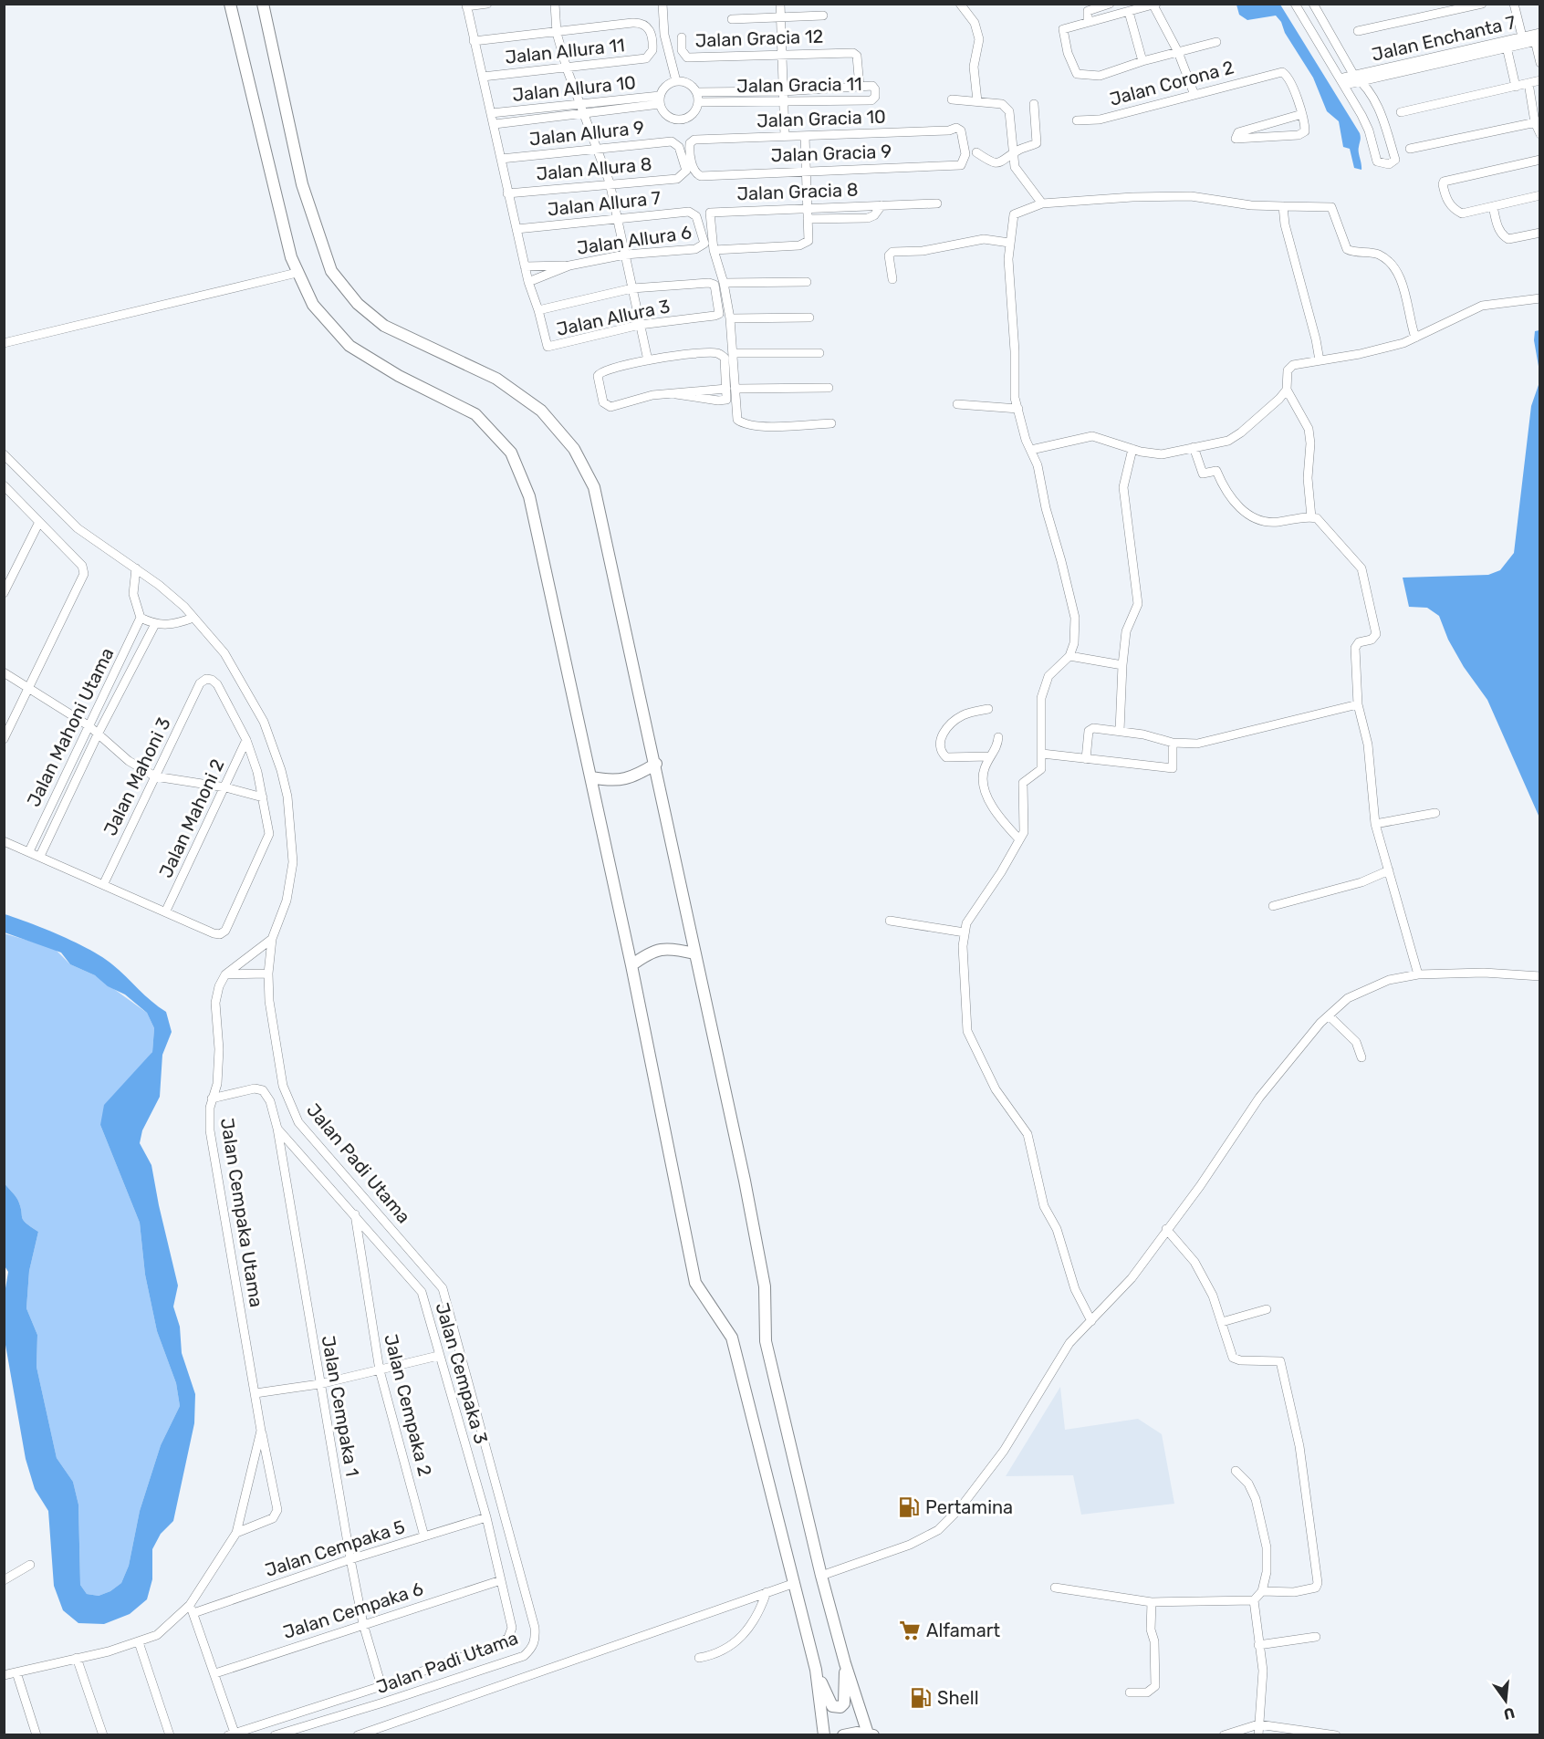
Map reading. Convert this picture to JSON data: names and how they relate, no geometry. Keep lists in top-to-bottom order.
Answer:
{
  "streets": {
    "street": [
      "Jalan Gracia 12",
      "Jalan Enchanta 7",
      "Jalan Allura 11",
      "Jalan Corona 2",
      "Jalan Gracia 11",
      "Jalan Allura 10",
      "Jalan Gracia 10",
      "Jalan Allura 9",
      "Jalan Gracia 9",
      "Jalan Allura 8",
      "Jalan Gracia 8",
      "Jalan Allura 7",
      "Jalan Allura 6",
      "Jalan Allura 3",
      "Jalan Mahoni Utama",
      "Jalan Mahoni 3",
      "Jalan Mahoni 2",
      "Jalan Padi Utama",
      "Jalan Cempaka Utama",
      "Jalan Cempaka 3",
      "Jalan Cempaka 2",
      "Jalan Cempaka 1",
      "Jalan Cempaka 5",
      "Jalan Cempaka 6"
    ]
  },
  "crossings": [
    ["Jalan Gracia 12", "Jalan Gracia 11"],
    ["Jalan Gracia 11", "Jalan Allura 10"],
    ["Jalan Gracia 10", "Jalan Gracia 9"],
    ["Jalan Allura 9", "Jalan Allura 8"],
    ["Jalan Allura 7", "Jalan Allura 6"],
    ["Jalan Mahoni 3", "Jalan Mahoni 2"],
    ["Jalan Cempaka Utama", "Jalan Cempaka 3"],
    ["Jalan Cempaka 3", "Jalan Cempaka 2"],
    ["Jalan Cempaka 3", "Jalan Cempaka 1"],
    ["Jalan Cempaka 3", "Jalan Cempaka 5"],
    ["Jalan Cempaka 3", "Jalan Cempaka 6"],
    ["Jalan Cempaka 2", "Jalan Cempaka 5"],
    ["Jalan Cempaka 1", "Jalan Cempaka 5"],
    ["Jalan Cempaka 1", "Jalan Cempaka 6"]
  ],
  "places": {
    "fuel station": ["Pertamina", "Shell"],
    "supermarket": ["Alfamart"]
  },
  "north": "bottom"
}
